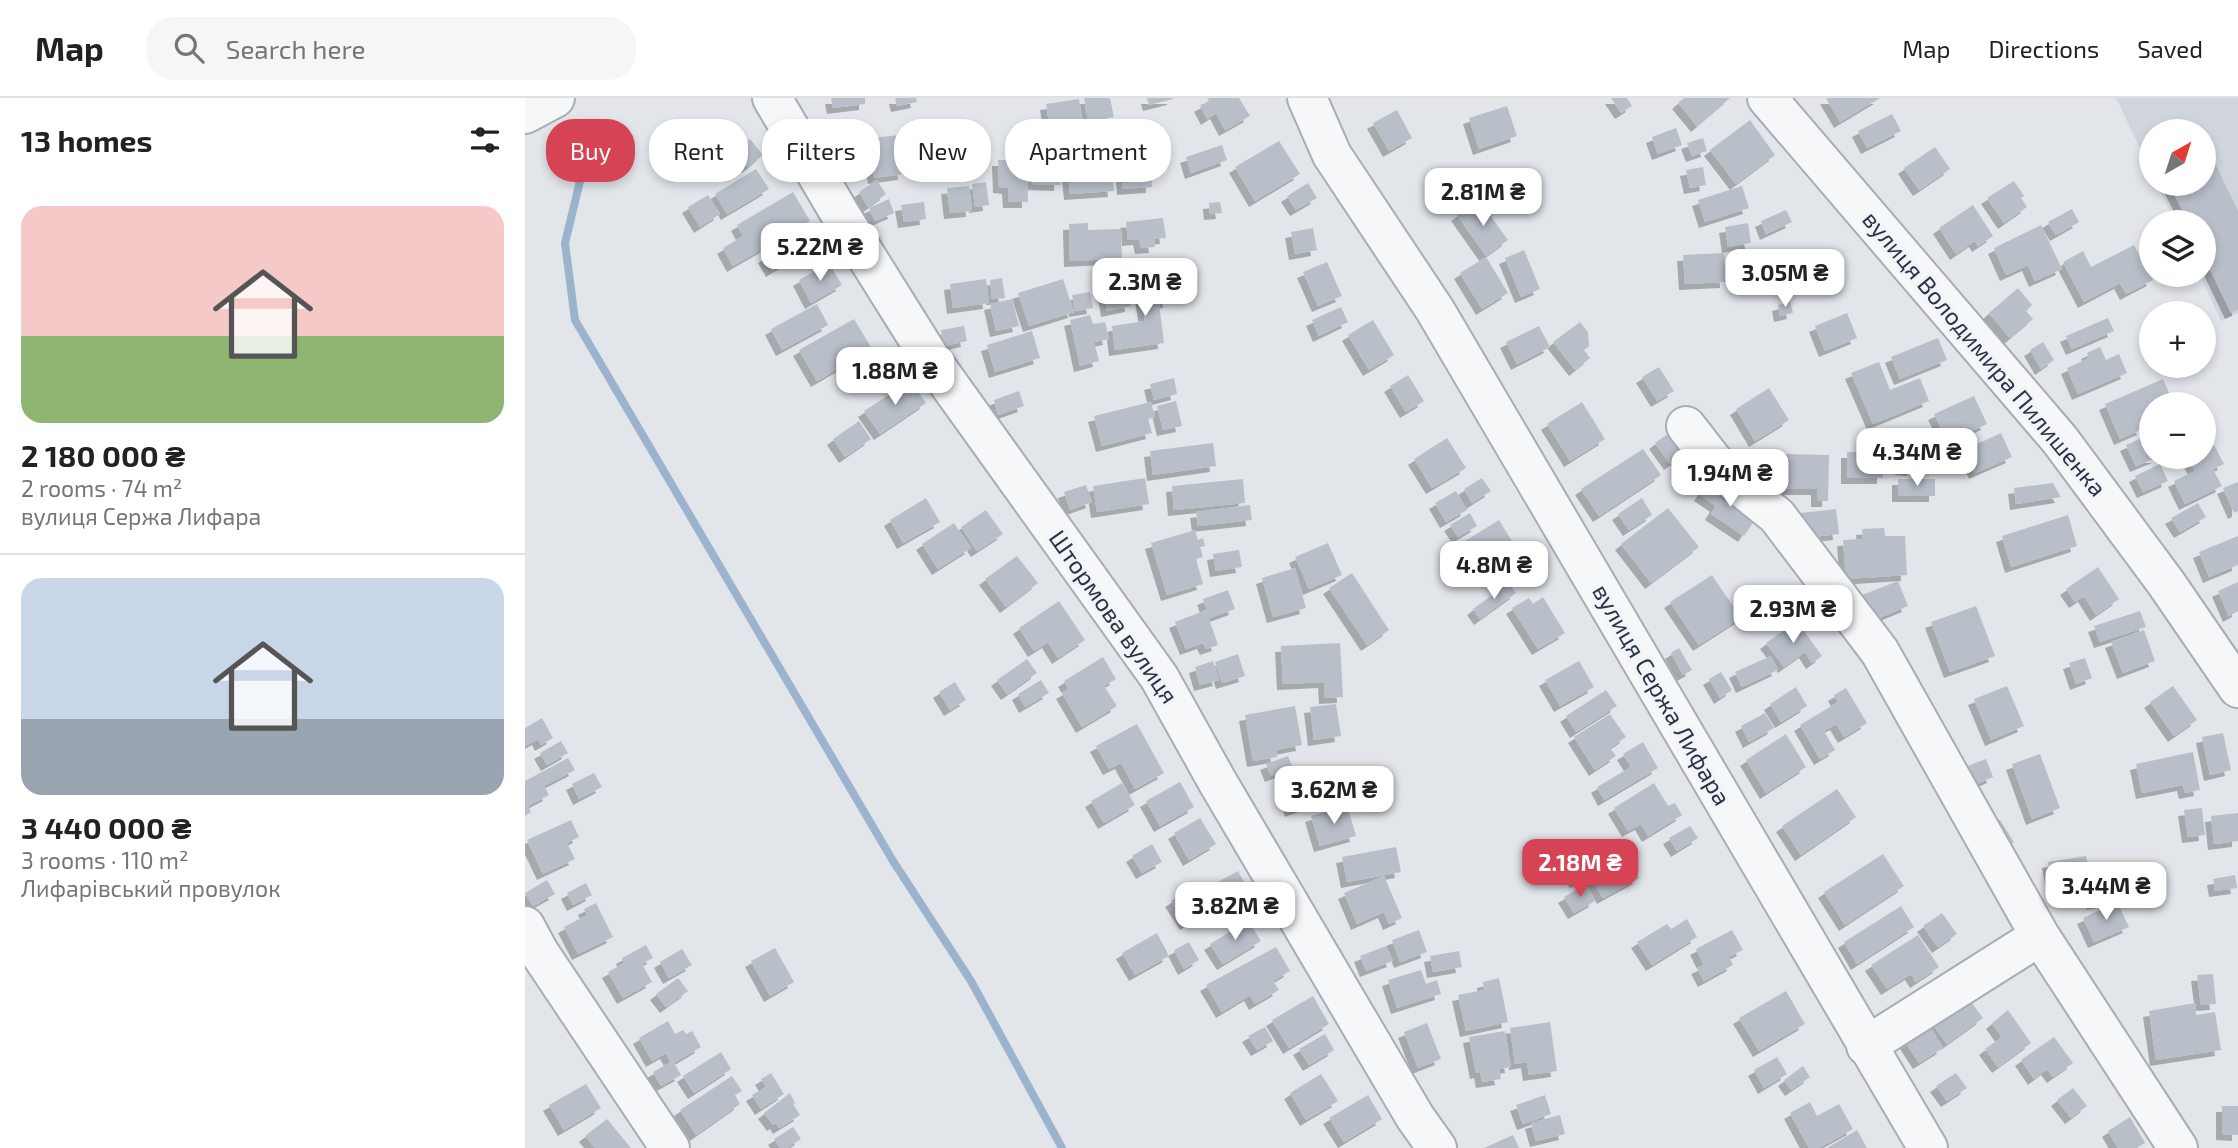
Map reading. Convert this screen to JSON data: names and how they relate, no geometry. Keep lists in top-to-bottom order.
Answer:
{
  "streets": {
    "street": ["вулиця Володимира Пилишенка", "Штормова вулиця", "вулиця Сержа Лифара"]
  },
  "north": "top right",
  "page": {
    "header": "Map",
    "search": "Search here",
    "nav": ["Map", "Directions", "Saved"],
    "heading": "13 homes",
    "map_buttons": ["+", "−"],
    "chip": [
      "Buy",
      "Rent",
      "Filters",
      "New",
      "Apartment"
    ],
    "price": [
      "2.81M ₴",
      "5.22M ₴",
      "3.05M ₴",
      "2.3M ₴",
      "1.88M ₴",
      "4.34M ₴",
      "1.94M ₴",
      "4.8M ₴",
      "2.93M ₴",
      "3.62M ₴",
      "2.18M ₴",
      "3.44M ₴",
      "3.82M ₴"
    ],
    "list": [
      {
        "name": "2 180 000 ₴",
        "note": "2 rooms · 74 m² · вулиця Сержа Лифара"
      },
      {
        "name": "3 440 000 ₴",
        "note": "3 rooms · 110 m² · Лифарівський провулок"
      }
    ]
  }
}
